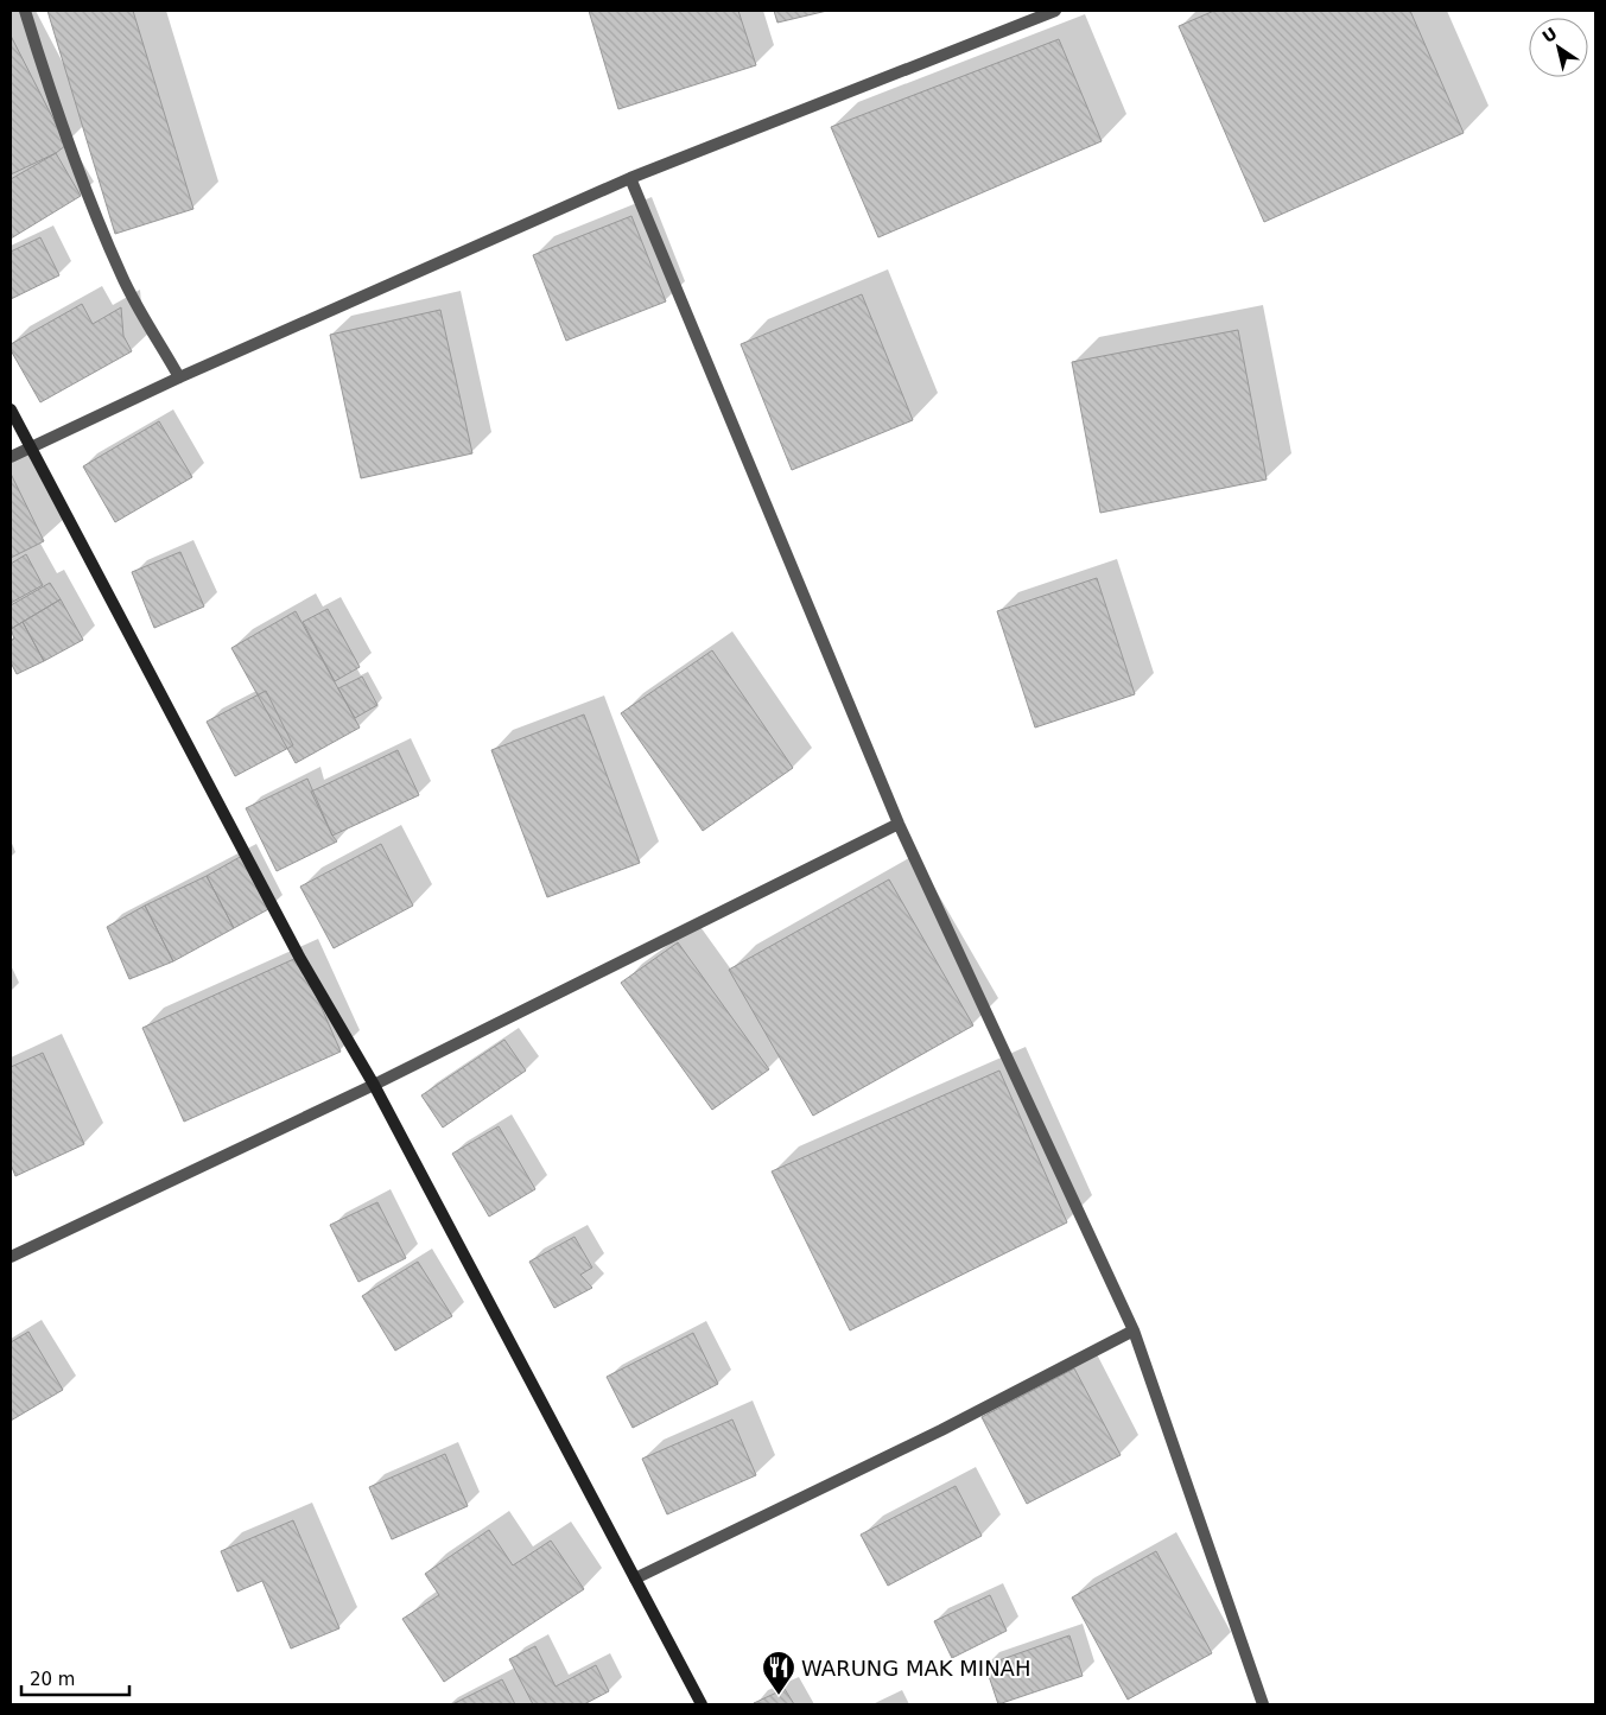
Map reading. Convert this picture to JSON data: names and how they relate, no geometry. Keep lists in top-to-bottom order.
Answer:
{
  "places": {
    "restaurant": ["WARUNG MAK MINAH"]
  },
  "scale_bar": "20 m",
  "north": "top left"
}
